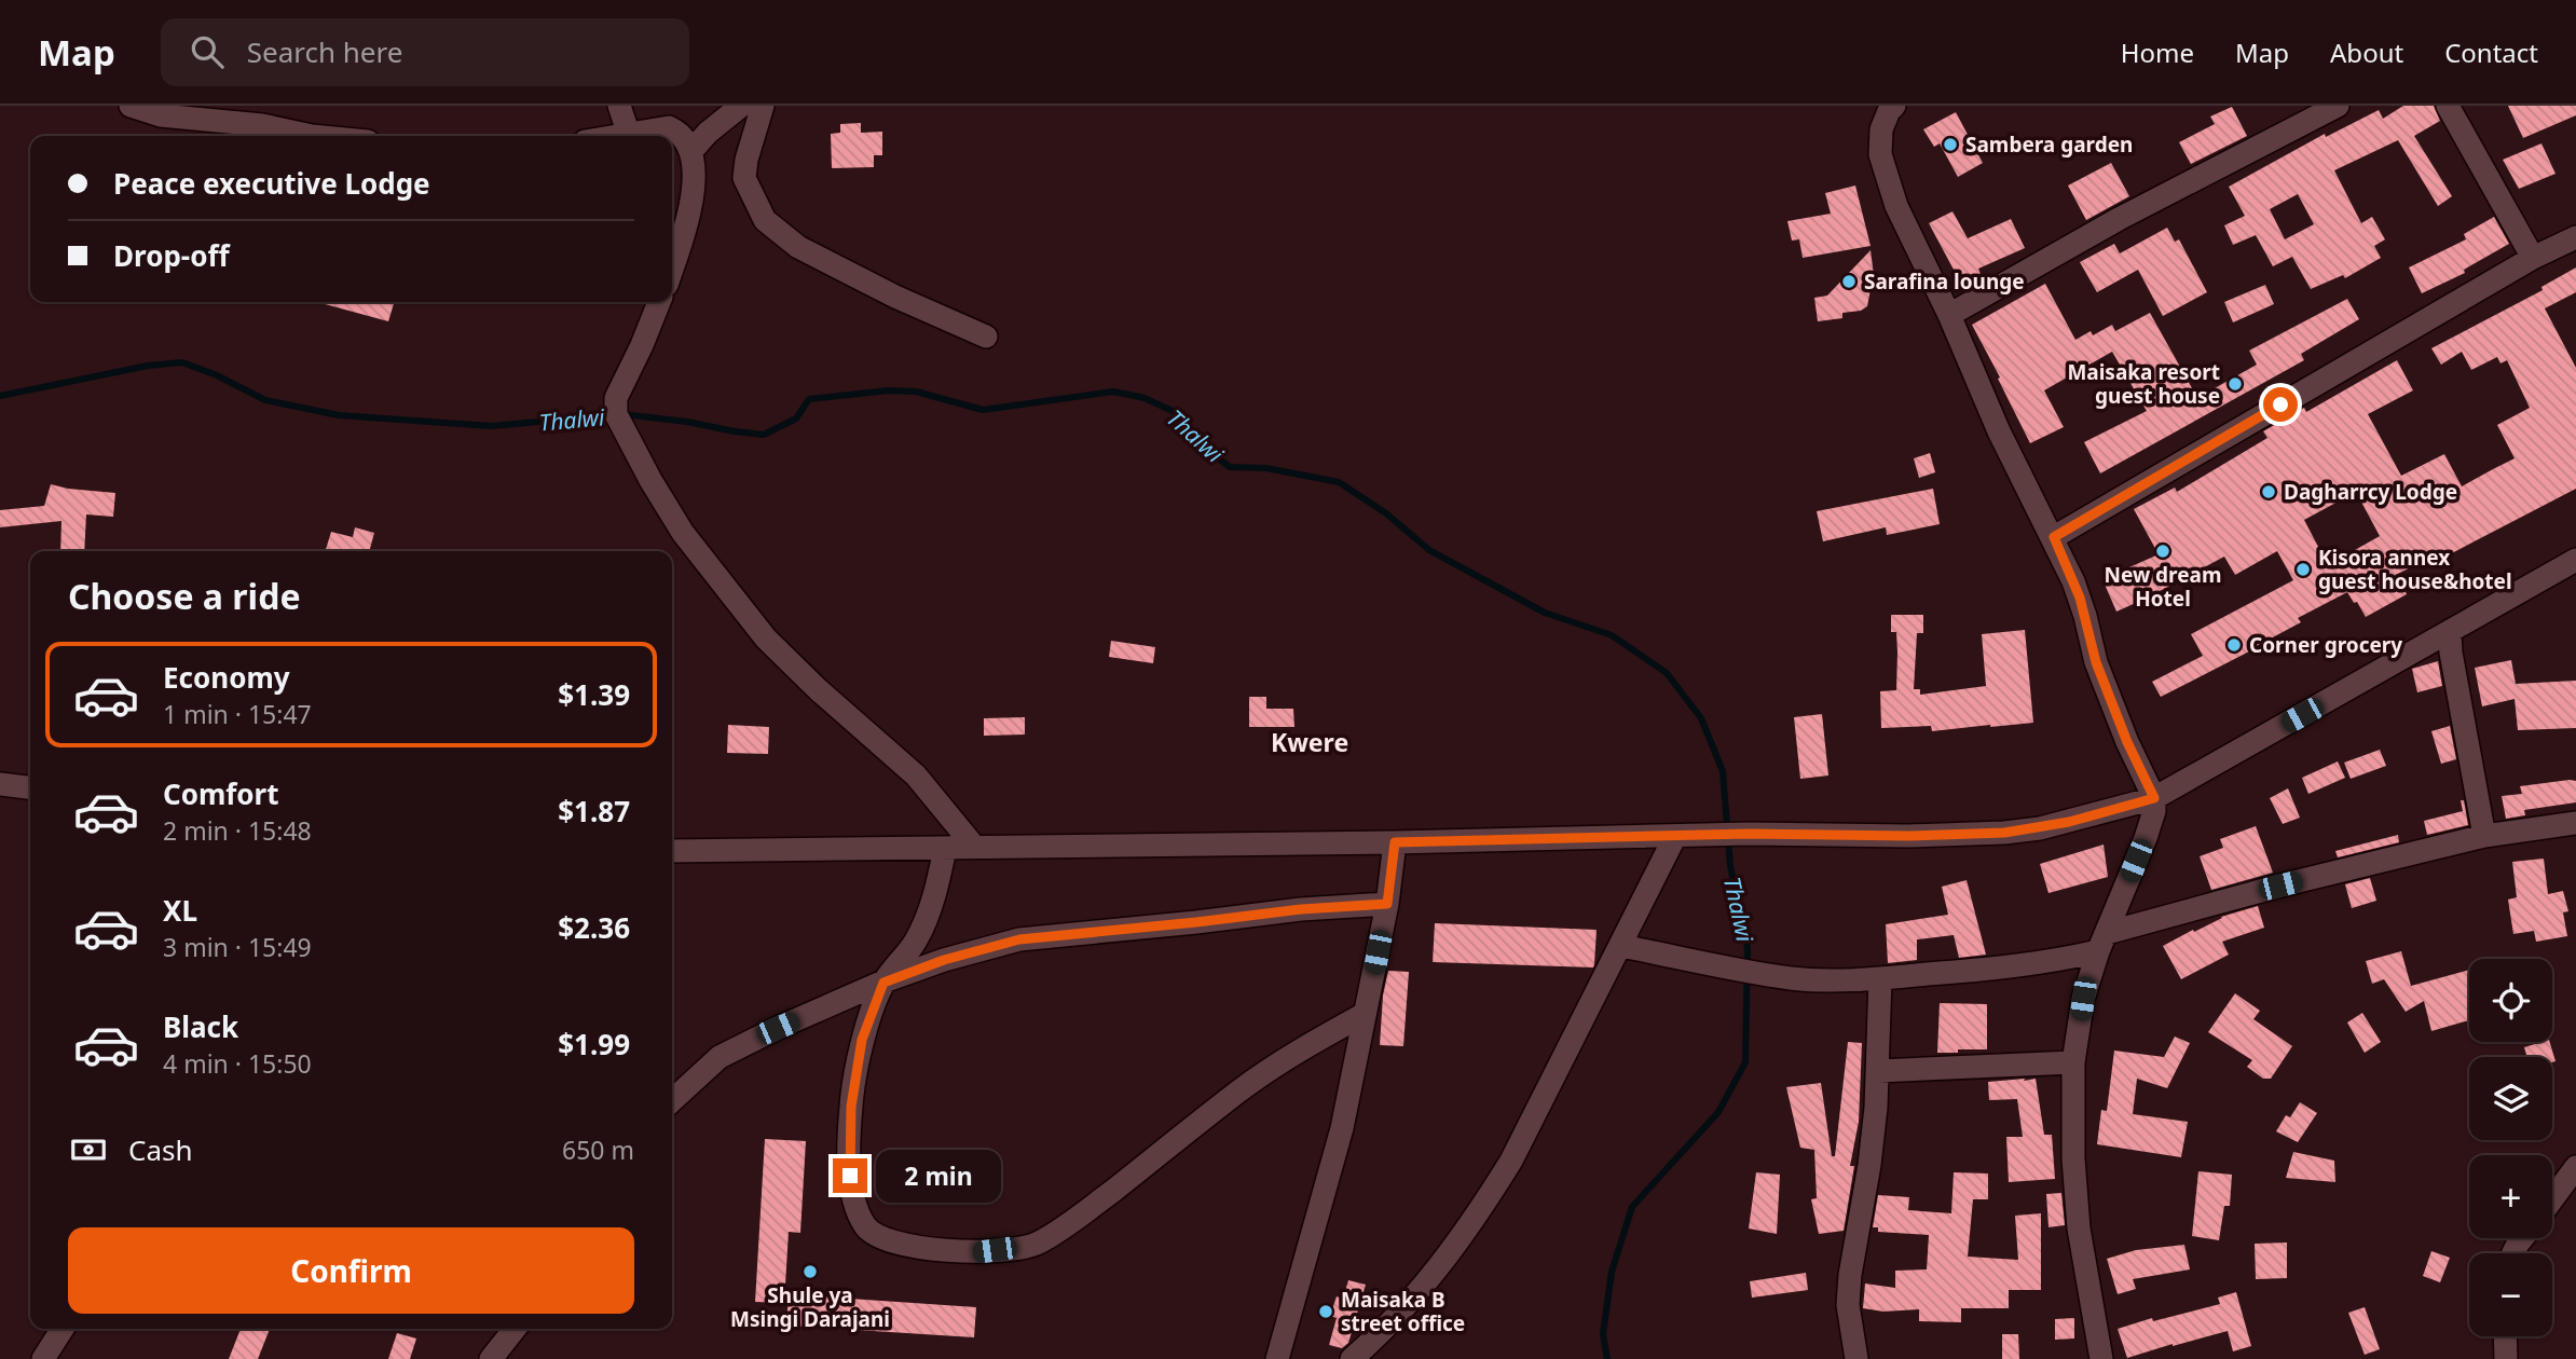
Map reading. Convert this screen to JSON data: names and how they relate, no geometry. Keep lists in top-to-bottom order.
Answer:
{
  "districts": ["Kwere"],
  "water": ["Thalwi"],
  "places": [
    "Sambera garden",
    "Sarafina lounge",
    "Maisaka resort guest house",
    "Dagharrcy Lodge",
    "New dream Hotel",
    "Kisora annex guest house&hotel",
    "Corner grocery",
    "Shule ya Msingi Darajani",
    "Maisaka B street office"
  ],
  "page": {
    "header": "Map",
    "search": "Search here",
    "nav": [
      "Home",
      "Map",
      "About",
      "Contact"
    ],
    "banner": ["Peace executive Lodge", "Drop-off"],
    "heading": "Choose a ride",
    "list": [
      {
        "name": "Economy",
        "note": "1 min · 15:47",
        "value": "$1.39"
      },
      {
        "name": "Comfort",
        "note": "2 min · 15:48",
        "value": "$1.87"
      },
      {
        "name": "XL",
        "note": "3 min · 15:49",
        "value": "$2.36"
      },
      {
        "name": "Black",
        "note": "4 min · 15:50",
        "value": "$1.99"
      }
    ],
    "map_buttons": ["+", "−"],
    "pay": ["Cash", "650 m"],
    "bubble": "2 min",
    "buttons": "Confirm"
  }
}
